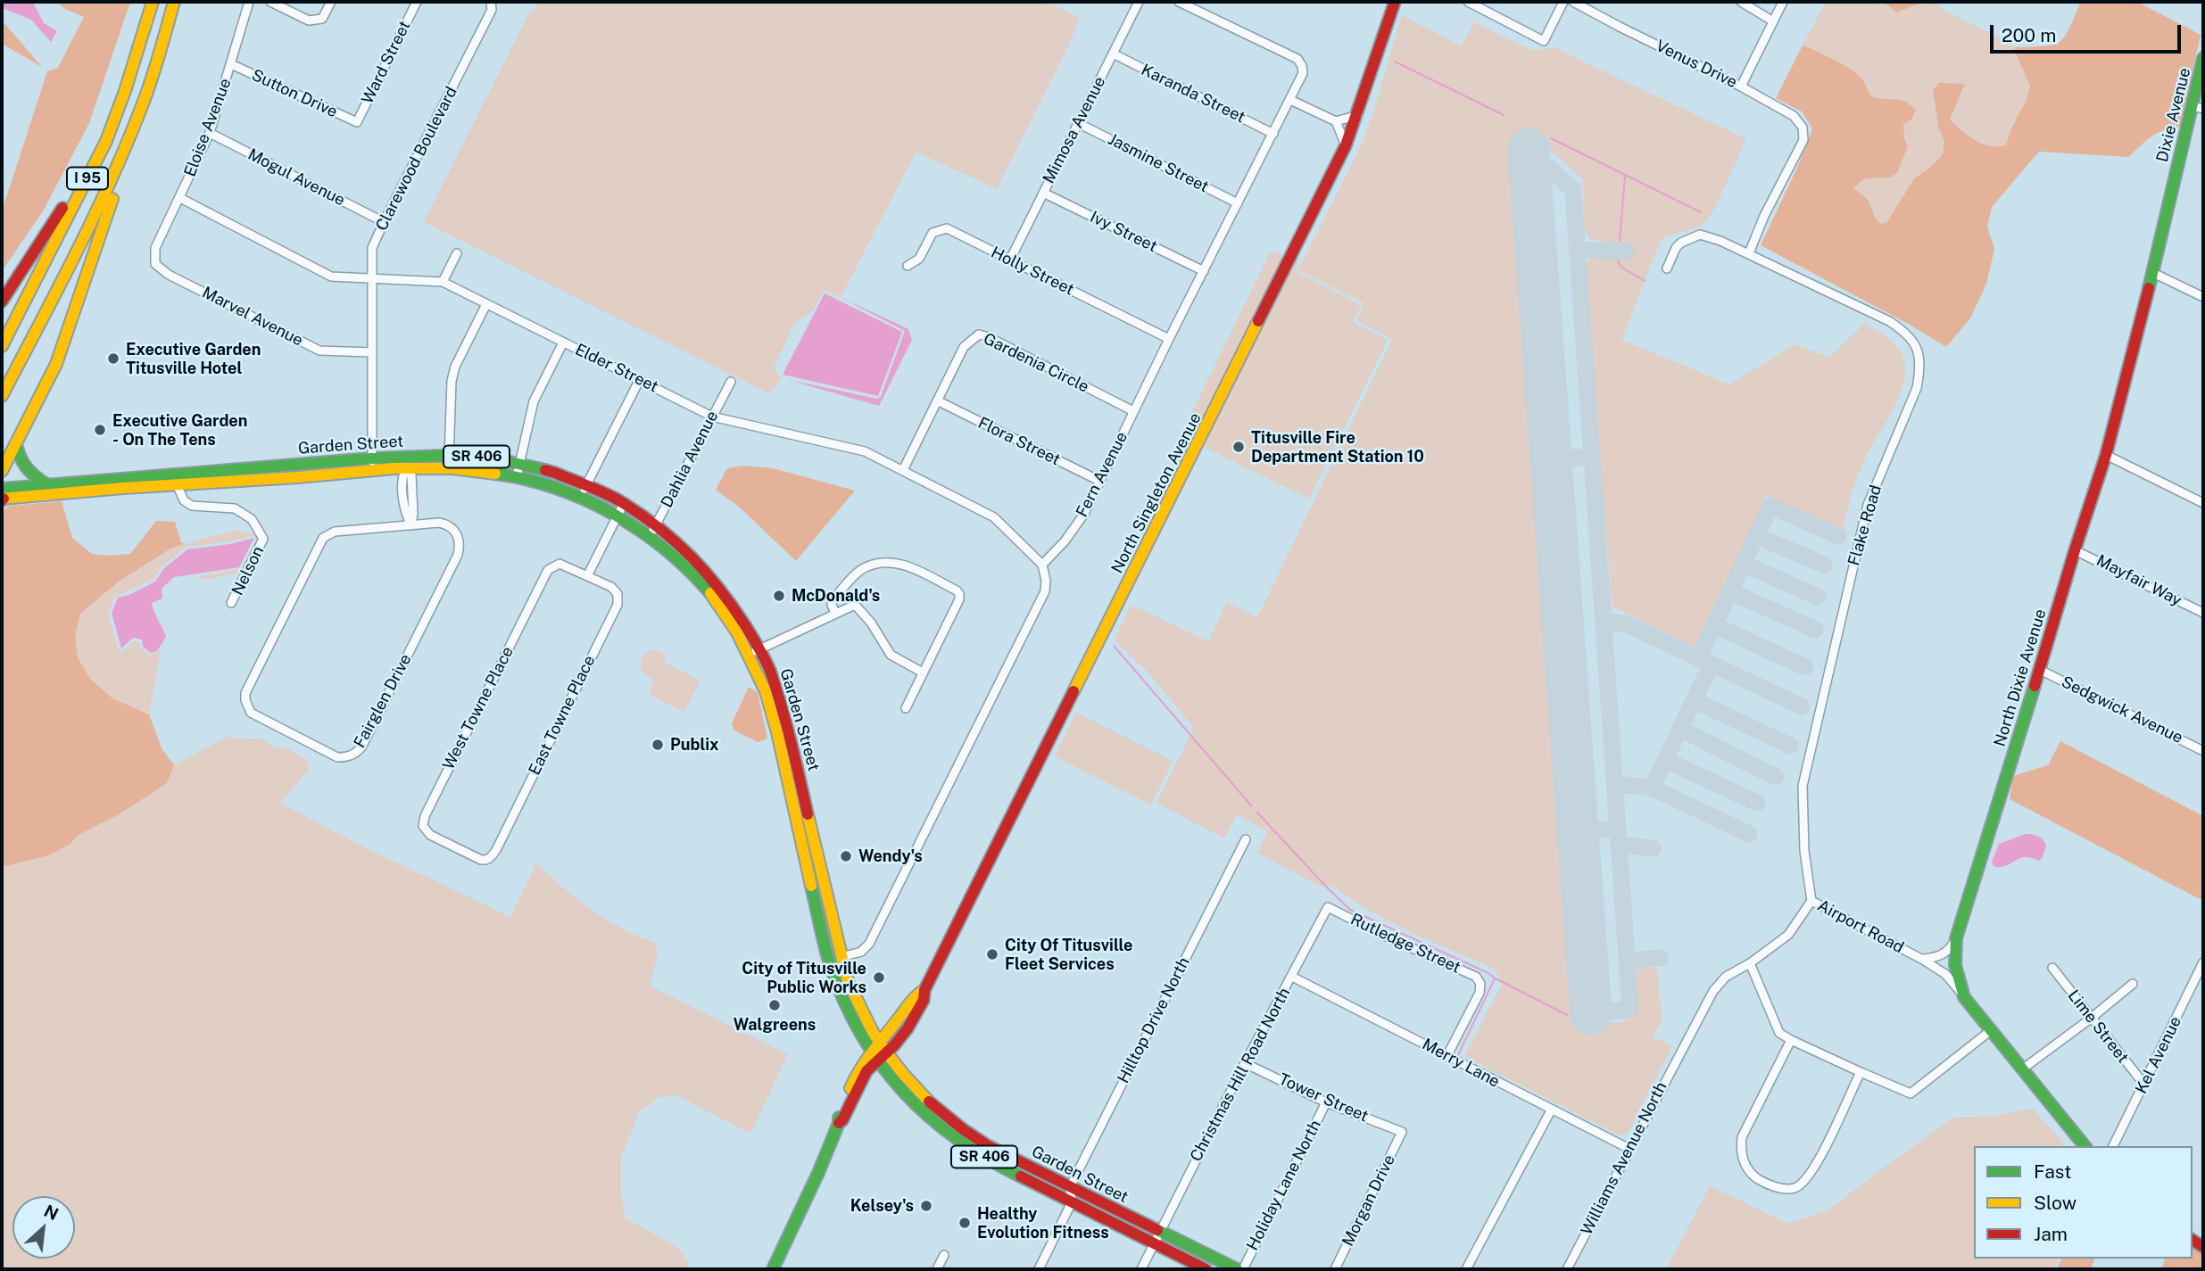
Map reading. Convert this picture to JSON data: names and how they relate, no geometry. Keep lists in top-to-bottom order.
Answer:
{
  "streets": {
    "main road": [
      "Dixie Avenue",
      "I 95",
      "Garden Street",
      "SR 406",
      "North Singleton Avenue",
      "North Dixie Avenue"
    ],
    "street": [
      "Ward Street",
      "Venus Drive",
      "Sutton Drive",
      "Karanda Street",
      "Eloise Avenue",
      "Mimosa Avenue",
      "Clarewood Boulevard",
      "Jasmine Street",
      "Mogul Avenue",
      "Ivy Street",
      "Holly Street",
      "Marvel Avenue",
      "Gardenia Circle",
      "Elder Street",
      "Flora Street",
      "Dahlia Avenue",
      "Fern Avenue",
      "Flake Road",
      "Nelson",
      "Mayfair Way",
      "Fairglen Drive",
      "West Towne Place",
      "Sedgwick Avenue",
      "East Towne Place",
      "Airport Road",
      "Rutledge Street",
      "Hilltop Drive North",
      "Lime Street",
      "Kel Avenue",
      "Merry Lane",
      "Christmas Hill Road North",
      "Tower Street",
      "Williams Avenue North",
      "Holiday Lane North",
      "Morgan Drive"
    ]
  },
  "crossings": [
    ["Ward Street", "Sutton Drive"],
    ["Venus Drive", "Flake Road"],
    ["Sutton Drive", "Eloise Avenue"],
    ["Karanda Street", "Mimosa Avenue"],
    ["Karanda Street", "Fern Avenue"],
    ["Dixie Avenue", "North Dixie Avenue"],
    ["Eloise Avenue", "Mogul Avenue"],
    ["Eloise Avenue", "Marvel Avenue"],
    ["Eloise Avenue", "Elder Street"],
    ["Mimosa Avenue", "Jasmine Street"],
    ["Mimosa Avenue", "Ivy Street"],
    ["Mimosa Avenue", "Holly Street"],
    ["Clarewood Boulevard", "Mogul Avenue"],
    ["Clarewood Boulevard", "Marvel Avenue"],
    ["Clarewood Boulevard", "Elder Street"],
    ["Clarewood Boulevard", "Garden Street"],
    ["Jasmine Street", "Fern Avenue"],
    ["Ivy Street", "Fern Avenue"],
    ["Holly Street", "Fern Avenue"],
    ["Gardenia Circle", "Elder Street"],
    ["Gardenia Circle", "Flora Street"],
    ["Gardenia Circle", "Fern Avenue"],
    ["Elder Street", "Dahlia Avenue"],
    ["Elder Street", "Fern Avenue"],
    ["Flora Street", "Fern Avenue"],
    ["Garden Street", "Dahlia Avenue"],
    ["Garden Street", "North Singleton Avenue"],
    ["Garden Street", "Nelson"],
    ["Garden Street", "Hilltop Drive North"],
    ["Garden Street", "Christmas Hill Road North"],
    ["Flake Road", "Airport Road"],
    ["Mayfair Way", "North Dixie Avenue"],
    ["North Dixie Avenue", "Sedgwick Avenue"],
    ["North Dixie Avenue", "Airport Road"],
    ["West Towne Place", "East Towne Place"],
    ["Airport Road", "Williams Avenue North"],
    ["Rutledge Street", "Merry Lane"],
    ["Rutledge Street", "Christmas Hill Road North"],
    ["Lime Street", "Kel Avenue"],
    ["Merry Lane", "Christmas Hill Road North"],
    ["Merry Lane", "Williams Avenue North"],
    ["Christmas Hill Road North", "Tower Street"],
    ["Tower Street", "Holiday Lane North"],
    ["Tower Street", "Morgan Drive"]
  ],
  "places": [
    "Executive Garden Titusville Hotel",
    "Executive Garden - On The Tens",
    "Titusville Fire Department Station 10",
    "McDonald's",
    "Publix",
    "Wendy's",
    "City Of Titusville Fleet Services",
    "City of Titusville Public Works",
    "Walgreens",
    "Kelsey's",
    "Healthy Evolution Fitness"
  ],
  "legend": ["Fast", "Slow", "Jam"],
  "scale_bar": "200 m",
  "north": "top right"
}
